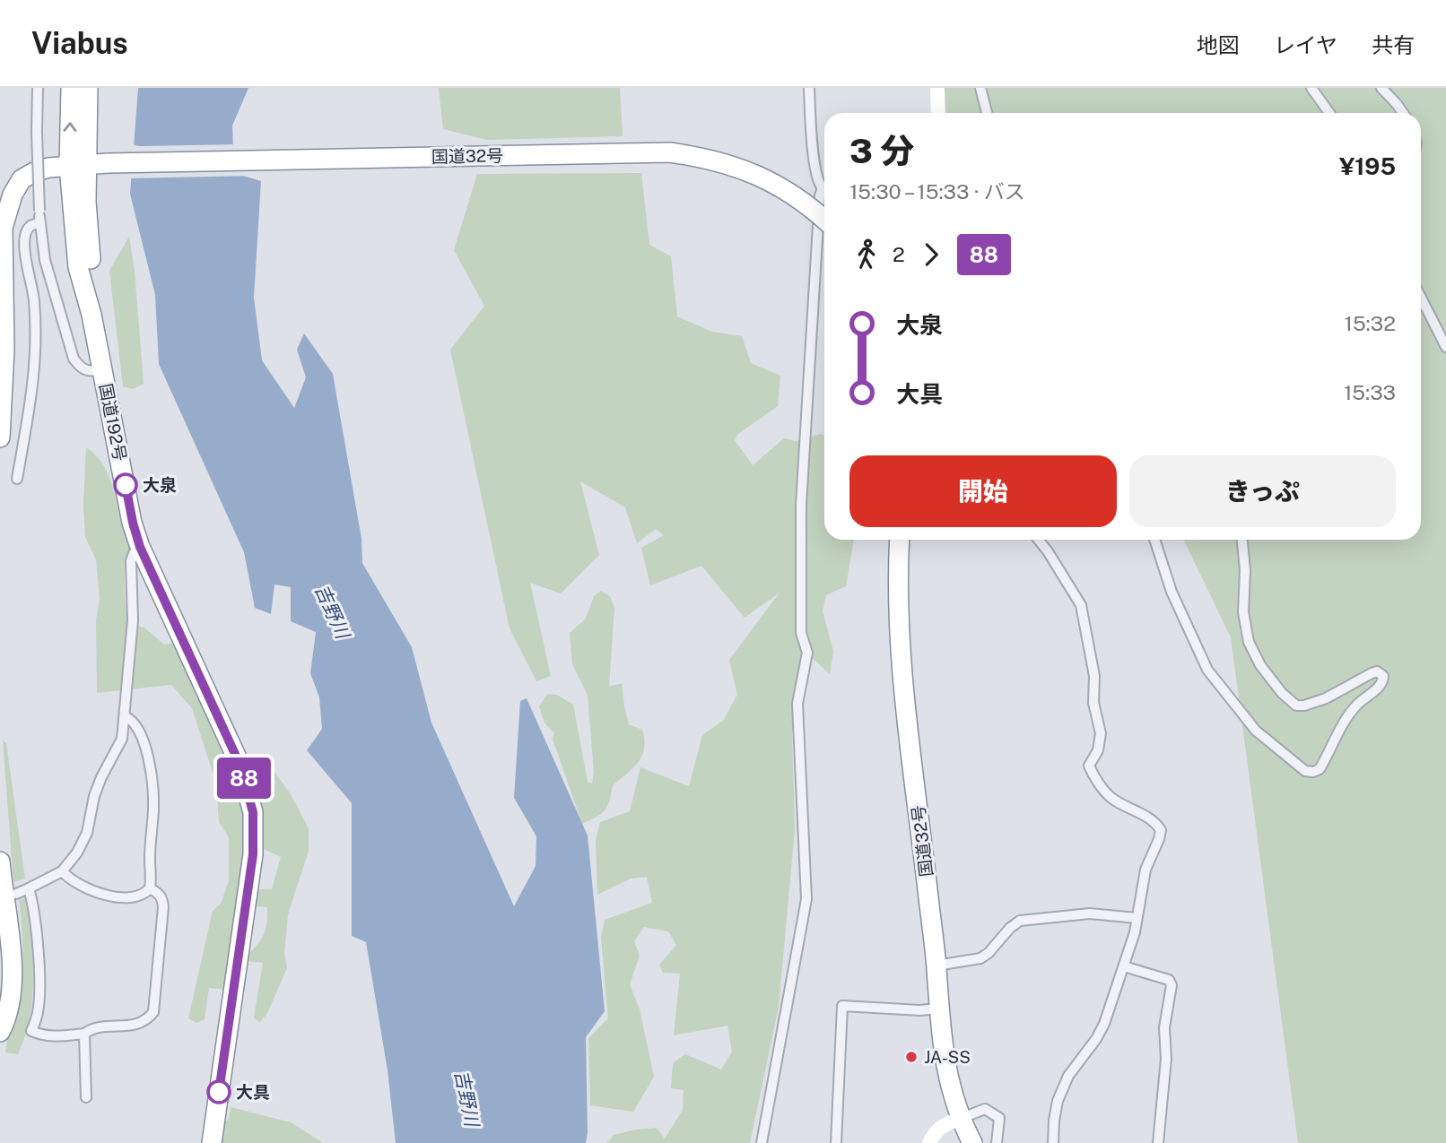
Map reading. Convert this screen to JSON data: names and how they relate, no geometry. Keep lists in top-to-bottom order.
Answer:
{
  "streets": {
    "highway": ["国道32号", "国道192号"]
  },
  "crossings": [
    ["国道32号", "国道192号"]
  ],
  "water": ["吉野川"],
  "places": ["大泉", "JA-SS", "大具"],
  "lines": ["bus line 88"],
  "page": {
    "header": "Viabus",
    "nav": ["地図", "レイヤ", "共有"],
    "on_map": "88",
    "heading": ["3 分", "15:30 – 15:33 · バス", "¥195"],
    "legs": ["2", "88"],
    "list": [
      {
        "name": "大泉",
        "value": "15:32"
      },
      {
        "name": "大具",
        "value": "15:33"
      }
    ],
    "buttons": ["開始", "きっぷ"]
  }
}
